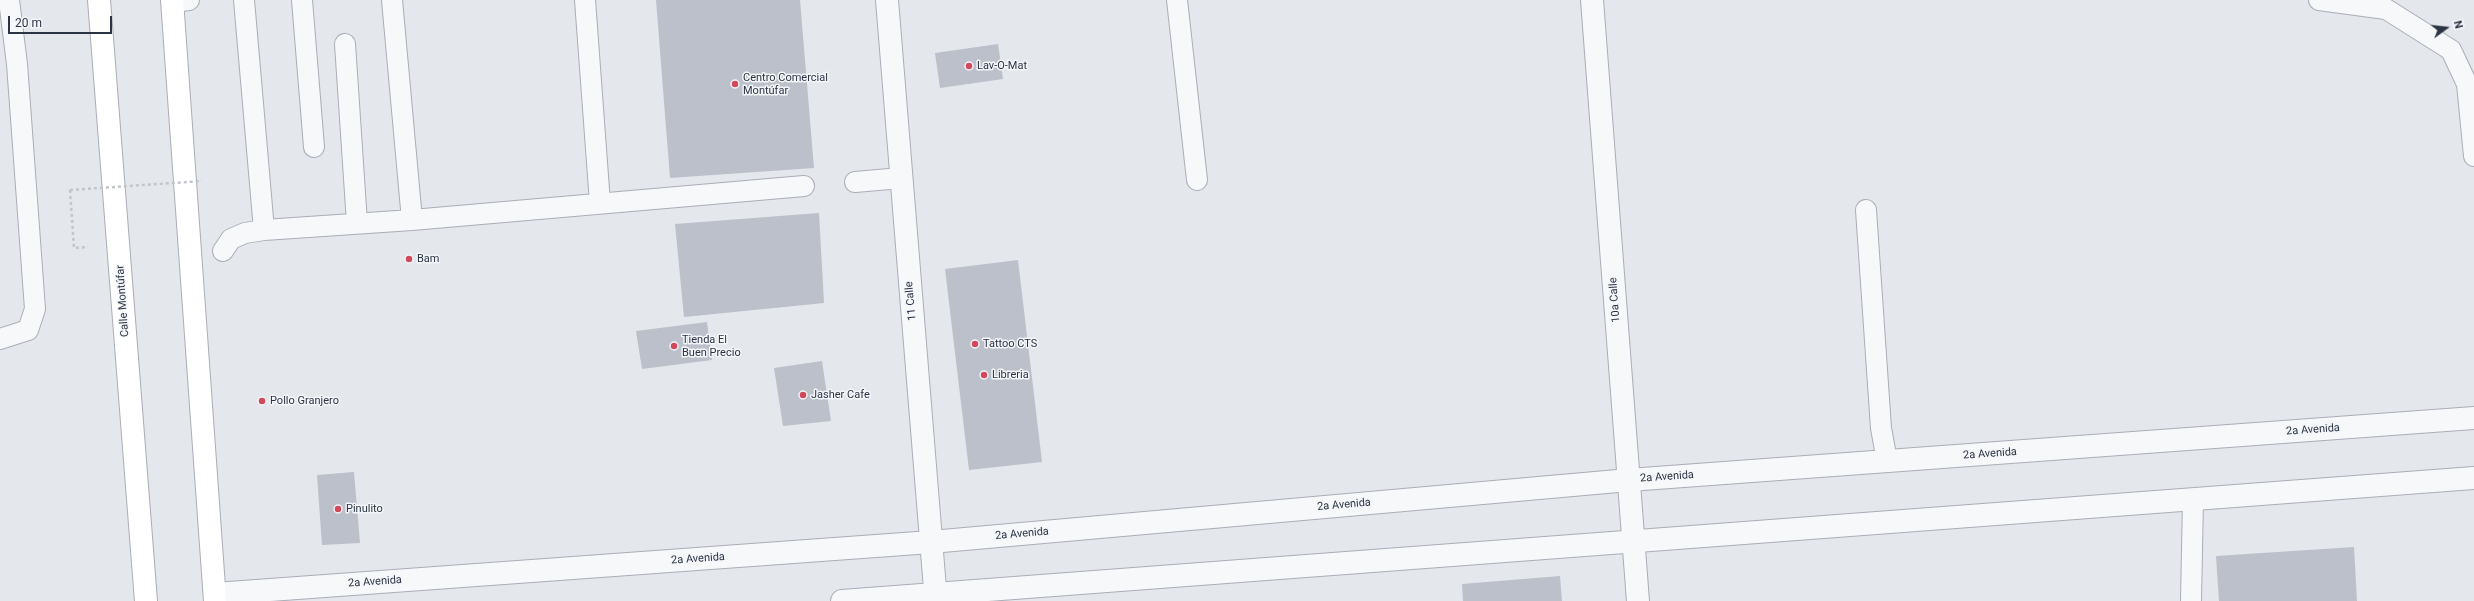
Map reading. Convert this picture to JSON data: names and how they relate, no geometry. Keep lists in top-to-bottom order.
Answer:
{
  "streets": {
    "main road": ["Calle Montúfar"],
    "street": ["10a Calle", "11 Calle", "2a Avenida"]
  },
  "crossings": [
    ["10a Calle", "2a Avenida"],
    ["11 Calle", "2a Avenida"]
  ],
  "places": [
    "Lav-O-Mat",
    "Centro Comercial Montúfar",
    "Bam",
    "Tattoo CTS",
    "Tienda El Buen Precio",
    "Libreria",
    "Jasher Cafe",
    "Pollo Granjero",
    "Pinulito"
  ],
  "scale_bar": "20 m",
  "north": "right"
}
